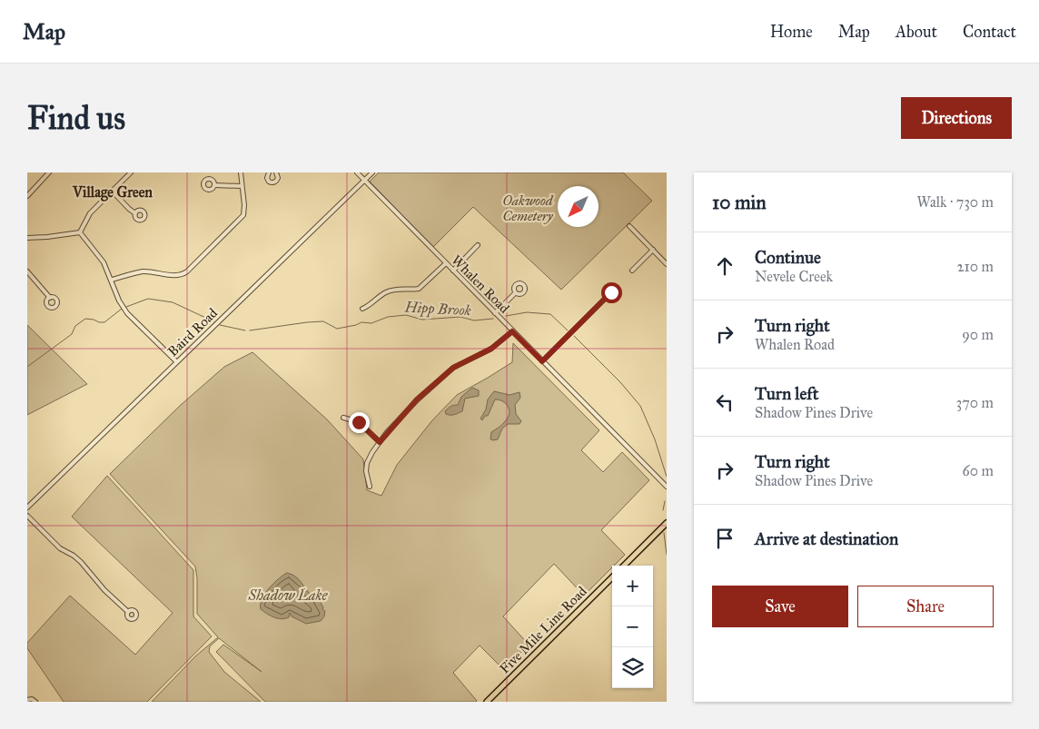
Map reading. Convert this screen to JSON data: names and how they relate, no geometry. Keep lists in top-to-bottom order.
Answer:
{
  "streets": {
    "main road": ["Five Mile Line Road"],
    "street": ["Whalen Road", "Baird Road"]
  },
  "crossings": [
    ["Whalen Road", "Baird Road"]
  ],
  "districts": ["Village Green"],
  "water": ["Hipp Brook", "Shadow Lake"],
  "parks": ["Oakwood Cemetery"],
  "north": "bottom left",
  "page": {
    "header": "Map",
    "nav": [
      "Home",
      "Map",
      "About",
      "Contact"
    ],
    "buttons": [
      "Directions",
      ["Save", "Share"]
    ],
    "title": "Find us",
    "heading": ["10 min", "Walk · 730 m"],
    "list": [
      ["Continue", "Nevele Creek", "210 m"],
      ["Turn right", "Whalen Road", "90 m"],
      ["Turn left", "Shadow Pines Drive", "370 m"],
      ["Turn right", "Shadow Pines Drive", "60 m"],
      "Arrive at destination"
    ],
    "map_buttons": ["+", "−"]
  }
}
